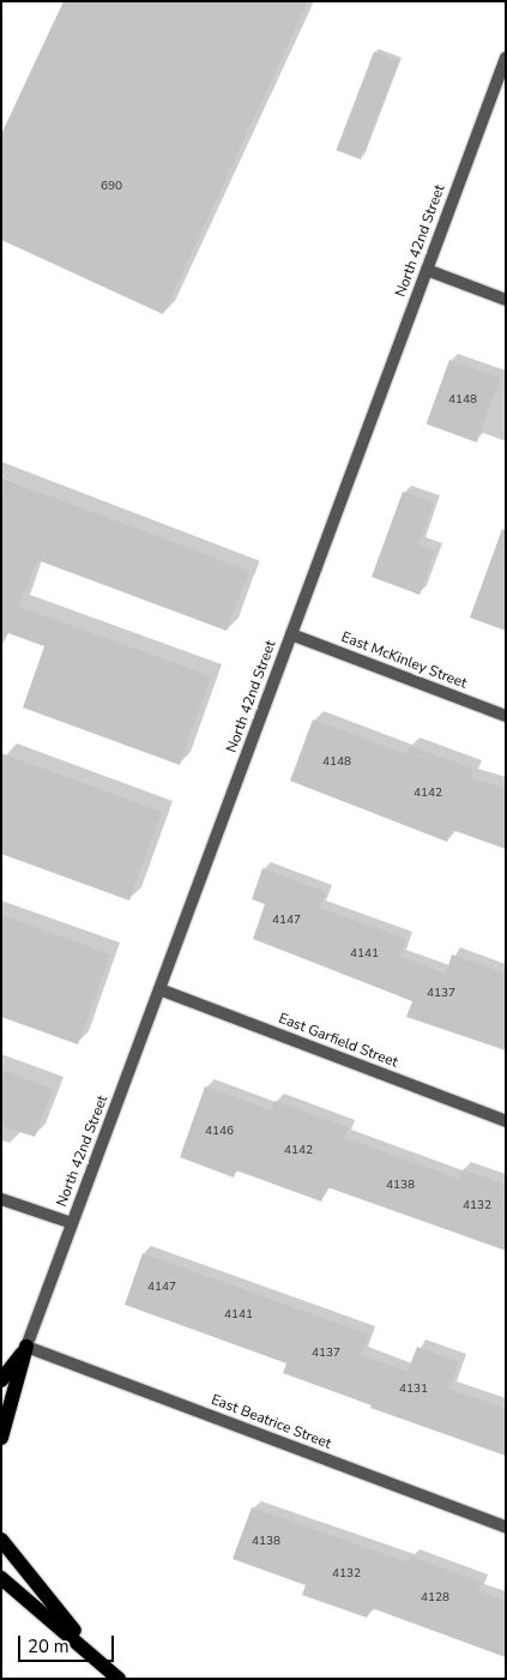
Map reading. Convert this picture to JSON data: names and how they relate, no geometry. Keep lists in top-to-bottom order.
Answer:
{
  "streets": {
    "street": [
      "North 42nd Street",
      "East McKinley Street",
      "East Garfield Street",
      "East Beatrice Street"
    ]
  },
  "crossings": [
    ["North 42nd Street", "East McKinley Street"],
    ["North 42nd Street", "East Garfield Street"],
    ["North 42nd Street", "East Beatrice Street"]
  ],
  "house_numbers": [
    "690",
    "4148",
    "4148",
    "4142",
    "4147",
    "4141",
    "4137",
    "4146",
    "4142",
    "4138",
    "4132",
    "4147",
    "4141",
    "4137",
    "4131",
    "4138",
    "4132",
    "4128"
  ],
  "scale_bar": "20 m"
}
